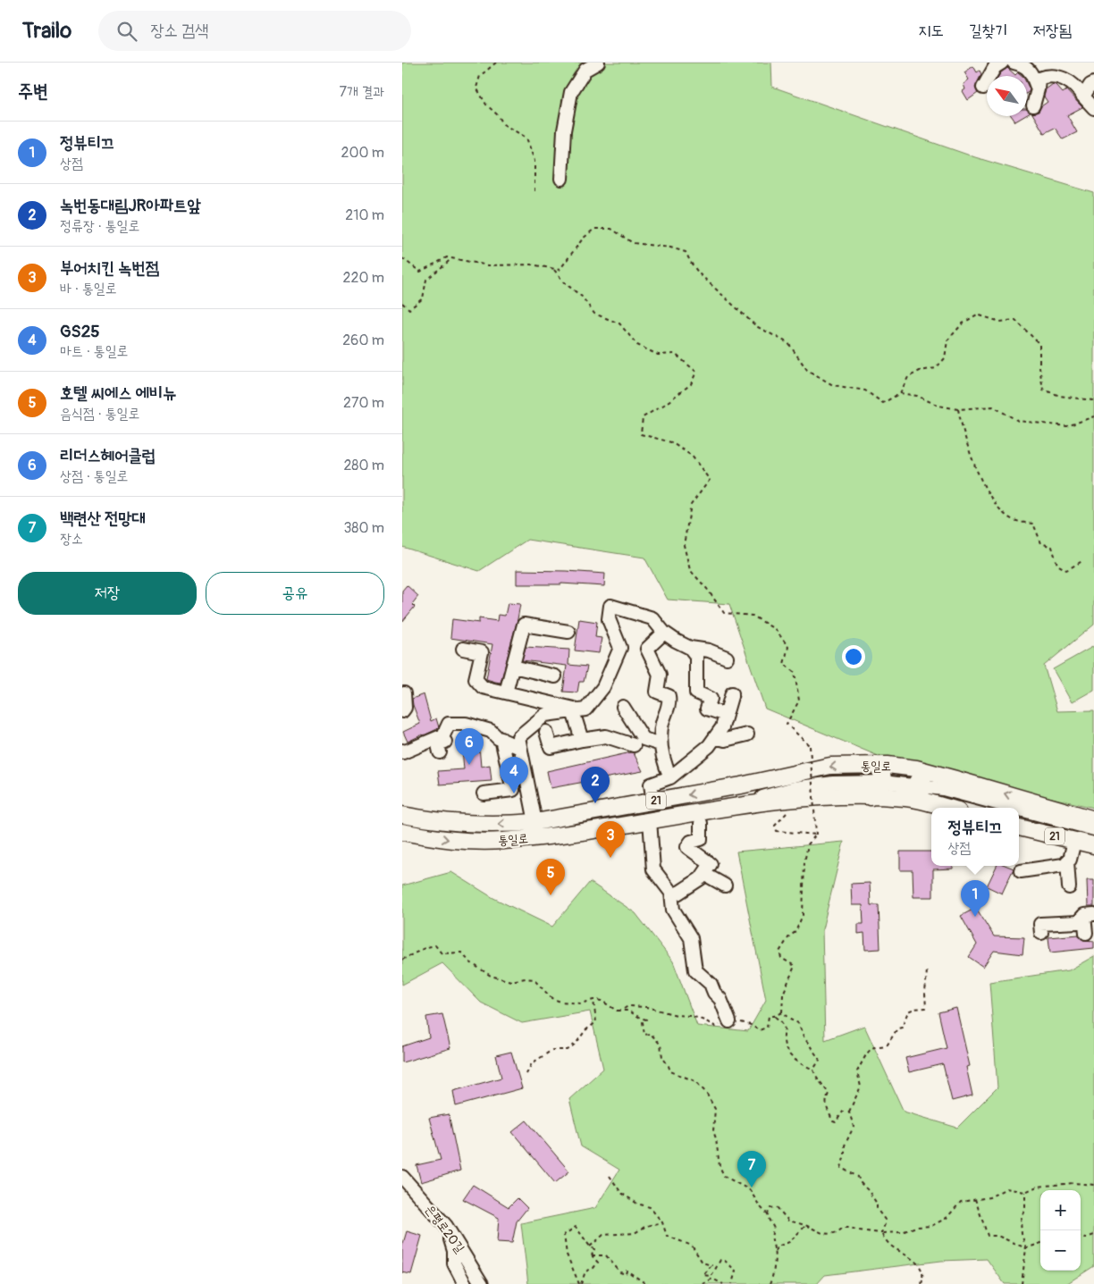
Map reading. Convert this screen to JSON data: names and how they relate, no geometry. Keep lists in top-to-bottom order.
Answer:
{
  "streets": {
    "main road": ["통일로", "21"],
    "street": ["은평로20길"]
  },
  "north": "top left",
  "page": {
    "header": "Trailo",
    "search": "장소 검색",
    "nav": ["지도", "길찾기", "저장됨"],
    "heading": ["주변", "7개 결과"],
    "list": [
      {
        "mark": "1",
        "name": "정뷰티끄",
        "note": "상점",
        "value": "200 m"
      },
      {
        "mark": "2",
        "name": "녹번동대림JR아파트앞",
        "note": "정류장 · 통일로",
        "value": "210 m"
      },
      {
        "mark": "3",
        "name": "부어치킨 녹번점",
        "note": "바 · 통일로",
        "value": "220 m"
      },
      {
        "mark": "4",
        "name": "GS25",
        "note": "마트 · 통일로",
        "value": "260 m"
      },
      {
        "mark": "5",
        "name": "호텔 씨에스 에비뉴",
        "note": "음식점 · 통일로",
        "value": "270 m"
      },
      {
        "mark": "6",
        "name": "리더스헤어클럽",
        "note": "상점 · 통일로",
        "value": "280 m"
      },
      {
        "mark": "7",
        "name": "백련산 전망대",
        "note": "장소",
        "value": "380 m"
      }
    ],
    "buttons": ["저장", "공유"],
    "pins": [
      "6",
      "4",
      "2",
      "3",
      "5",
      "1",
      "7"
    ],
    "popup": ["정뷰티끄", "상점"],
    "map_buttons": ["+", "−"]
  }
}
